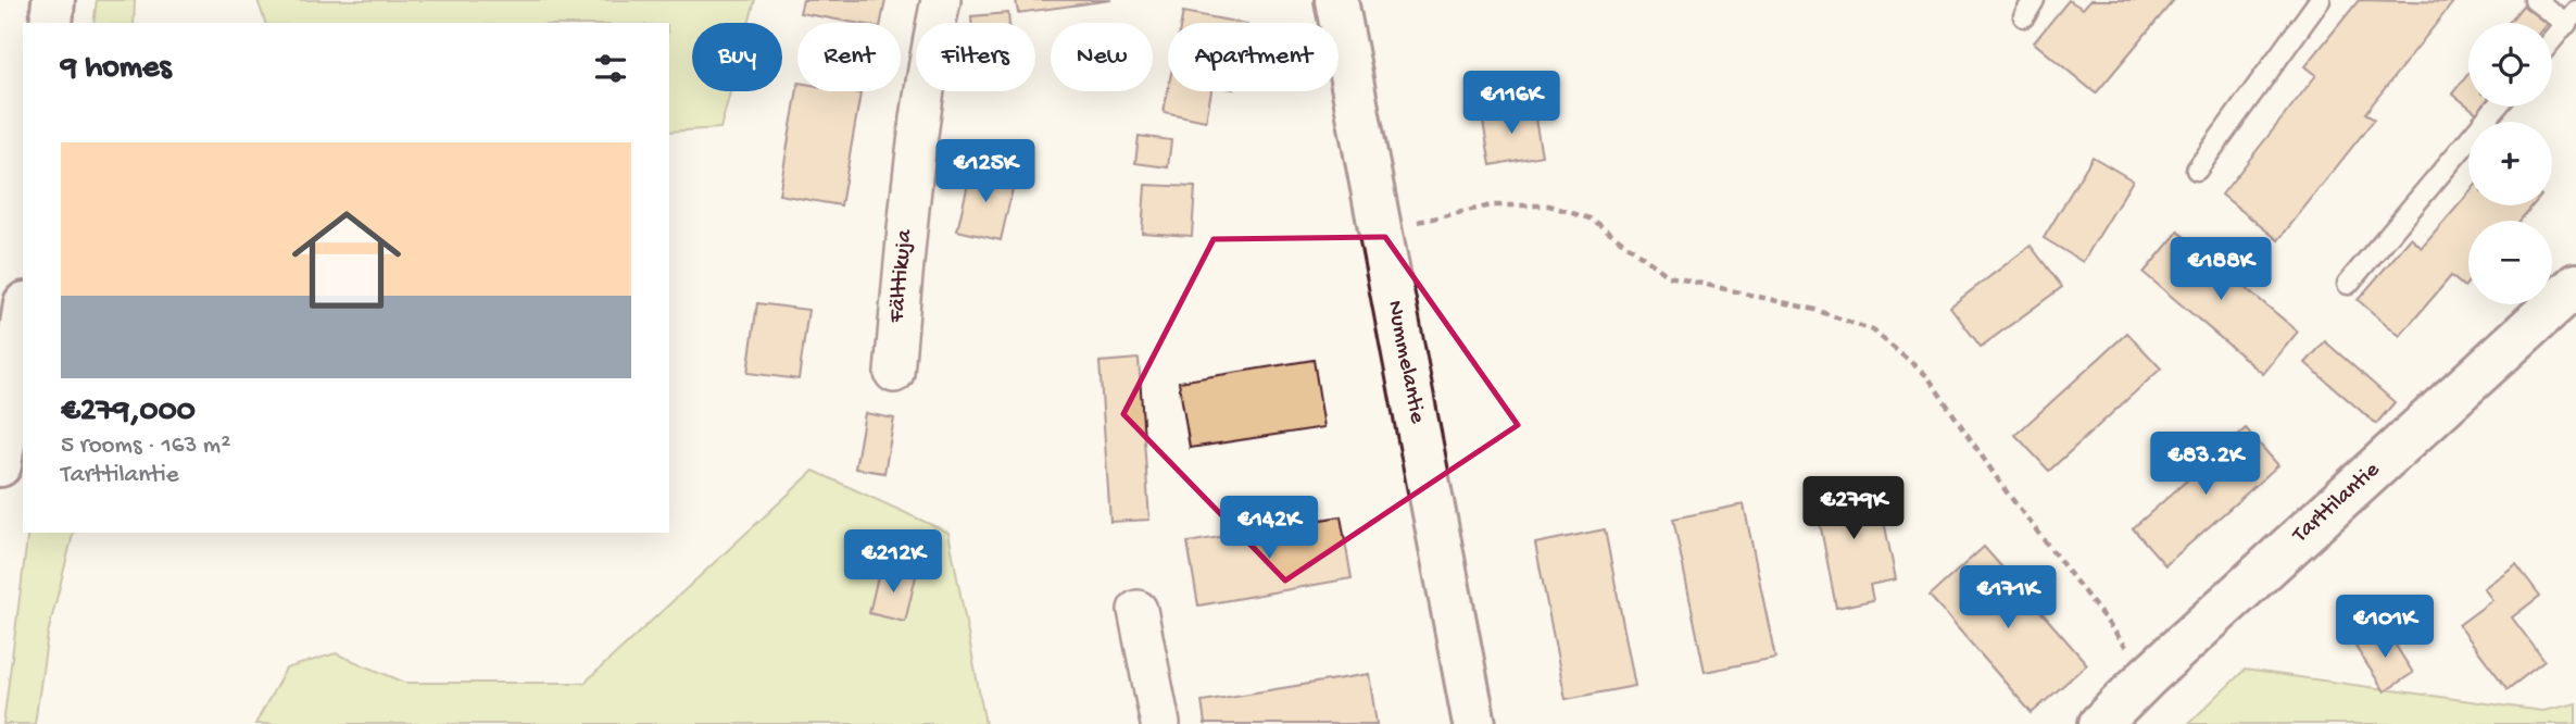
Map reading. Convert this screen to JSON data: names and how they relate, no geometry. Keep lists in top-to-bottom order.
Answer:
{
  "streets": {
    "main road": ["Nummelantie", "Tarttilantie"],
    "street": ["Fälttikuja"]
  },
  "page": {
    "map_buttons": ["+", "−"],
    "chip": [
      "Buy",
      "Rent",
      "Filters",
      "New",
      "Apartment"
    ],
    "heading": "9 homes",
    "price": [
      "€116K",
      "€125K",
      "€188K",
      "€83.2K",
      "€279K",
      "€142K",
      "€212K",
      "€171K",
      "€101K"
    ],
    "list": [
      {
        "name": "€279,000",
        "note": "5 rooms · 163 m² · Tarttilantie"
      }
    ]
  }
}
